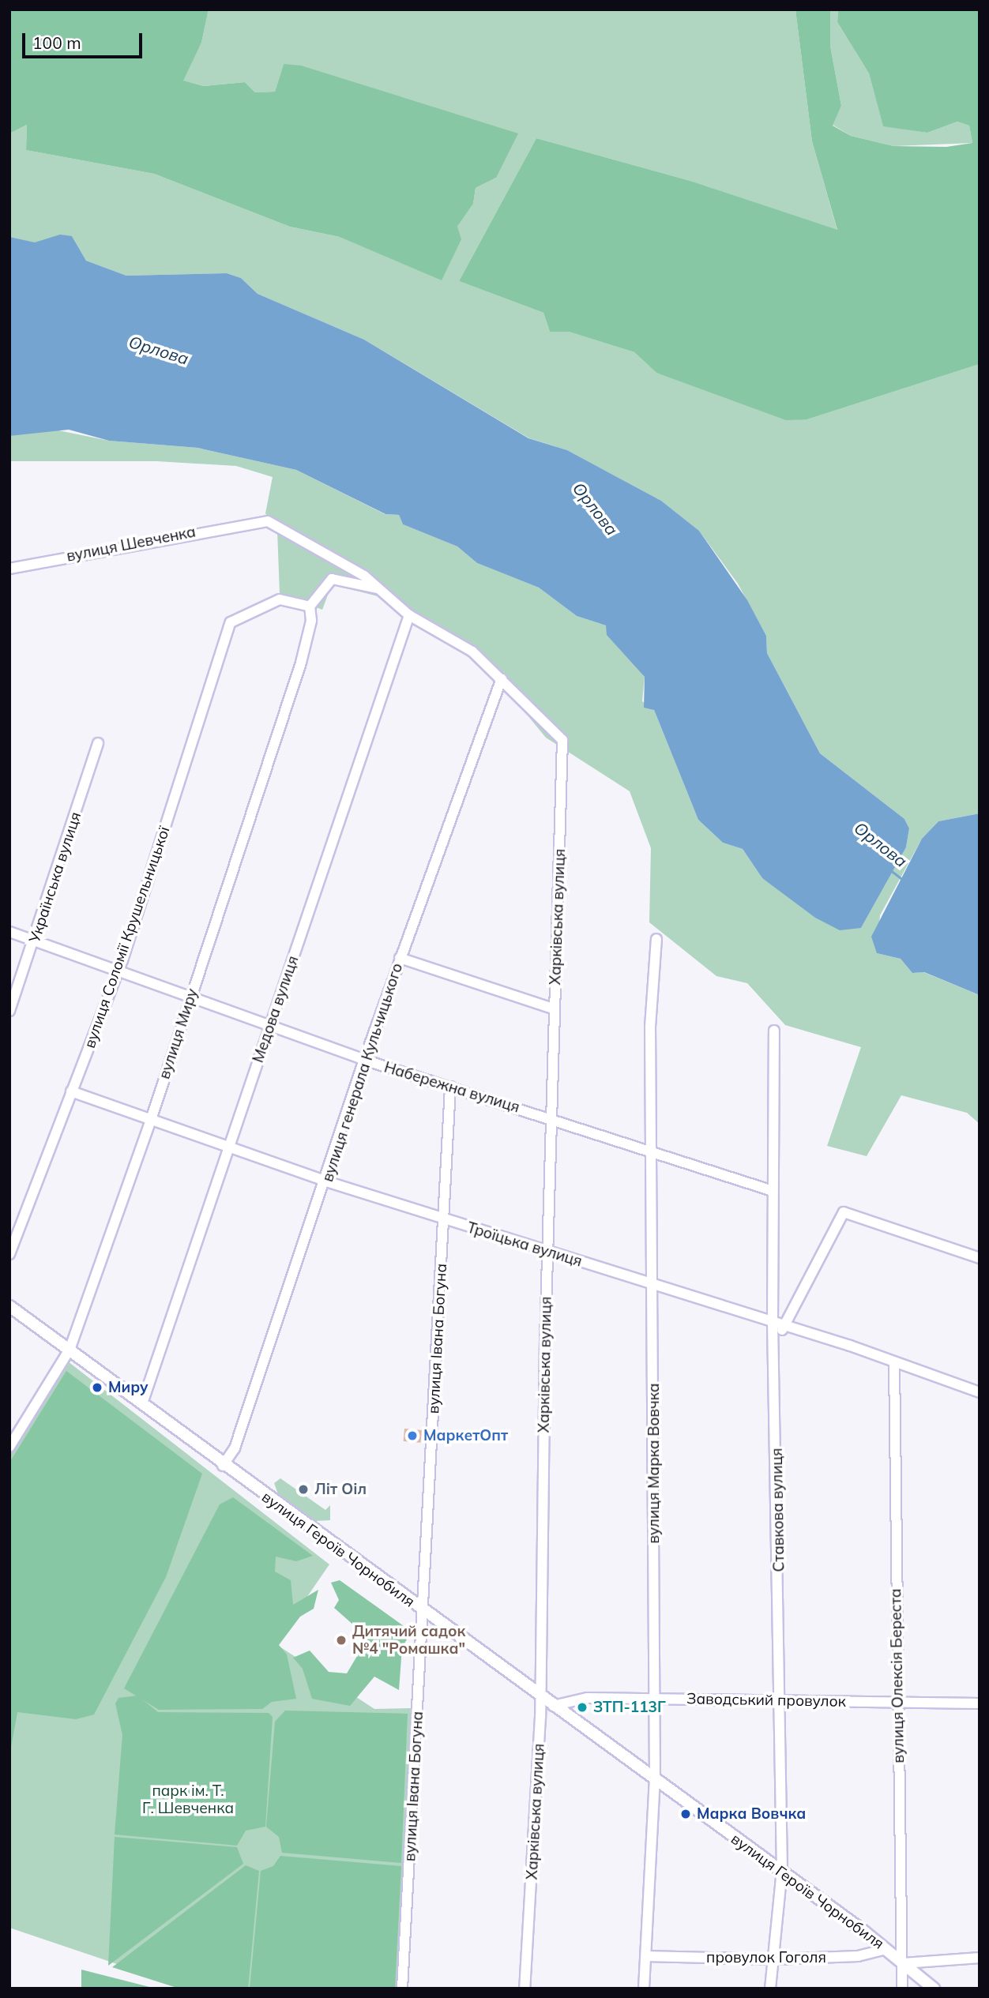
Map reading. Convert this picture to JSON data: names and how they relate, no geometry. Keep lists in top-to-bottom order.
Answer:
{
  "streets": {
    "street": [
      "вулиця Шевченка",
      "Українська вулиця",
      "Харківська вулиця",
      "вулиця Соломії Крушельницької",
      "Медова вулиця",
      "вулиця Миру",
      "вулиця генерала Кульчицького",
      "Набережна вулиця",
      "Троїцька вулиця",
      "вулиця Івана Богуна",
      "вулиця Марка Вовчка",
      "Ставкова вулиця",
      "вулиця Героїв Чорнобиля",
      "вулиця Олексія Береста",
      "Заводський провулок",
      "провулок Гоголя"
    ]
  },
  "crossings": [
    ["Українська вулиця", "Набережна вулиця"],
    ["Харківська вулиця", "вулиця генерала Кульчицького"],
    ["Харківська вулиця", "Набережна вулиця"],
    ["Харківська вулиця", "Троїцька вулиця"],
    ["Харківська вулиця", "вулиця Героїв Чорнобиля"],
    ["вулиця Соломії Крушельницької", "вулиця Миру"],
    ["вулиця Соломії Крушельницької", "Набережна вулиця"],
    ["вулиця Соломії Крушельницької", "Троїцька вулиця"],
    ["Медова вулиця", "Набережна вулиця"],
    ["Медова вулиця", "Троїцька вулиця"],
    ["Медова вулиця", "вулиця Героїв Чорнобиля"],
    ["вулиця Миру", "Набережна вулиця"],
    ["вулиця Миру", "Троїцька вулиця"],
    ["вулиця Миру", "вулиця Героїв Чорнобиля"],
    ["вулиця генерала Кульчицького", "Набережна вулиця"],
    ["вулиця генерала Кульчицького", "Троїцька вулиця"],
    ["вулиця генерала Кульчицького", "вулиця Героїв Чорнобиля"],
    ["Набережна вулиця", "вулиця Івана Богуна"],
    ["Набережна вулиця", "вулиця Марка Вовчка"],
    ["Набережна вулиця", "Ставкова вулиця"],
    ["Троїцька вулиця", "вулиця Івана Богуна"],
    ["Троїцька вулиця", "вулиця Марка Вовчка"],
    ["Троїцька вулиця", "Ставкова вулиця"],
    ["Троїцька вулиця", "вулиця Олексія Береста"],
    ["вулиця Івана Богуна", "вулиця Героїв Чорнобиля"],
    ["вулиця Марка Вовчка", "вулиця Героїв Чорнобиля"],
    ["вулиця Марка Вовчка", "Заводський провулок"],
    ["вулиця Марка Вовчка", "провулок Гоголя"],
    ["Ставкова вулиця", "вулиця Героїв Чорнобиля"],
    ["Ставкова вулиця", "Заводський провулок"],
    ["Ставкова вулиця", "провулок Гоголя"],
    ["вулиця Героїв Чорнобиля", "вулиця Олексія Береста"],
    ["вулиця Героїв Чорнобиля", "Заводський провулок"],
    ["вулиця Героїв Чорнобиля", "провулок Гоголя"],
    ["вулиця Олексія Береста", "Заводський провулок"]
  ],
  "water": ["Орлова"],
  "parks": ["парк ім. Т. Г. Шевченка"],
  "places": [
    "Миру",
    "МаркетОпт",
    "Літ Оіл",
    "Дитячий садок №4 \"Ромашка\"",
    "ЗТП-113Г",
    "Марка Вовчка"
  ],
  "scale_bar": "100 m"
}
